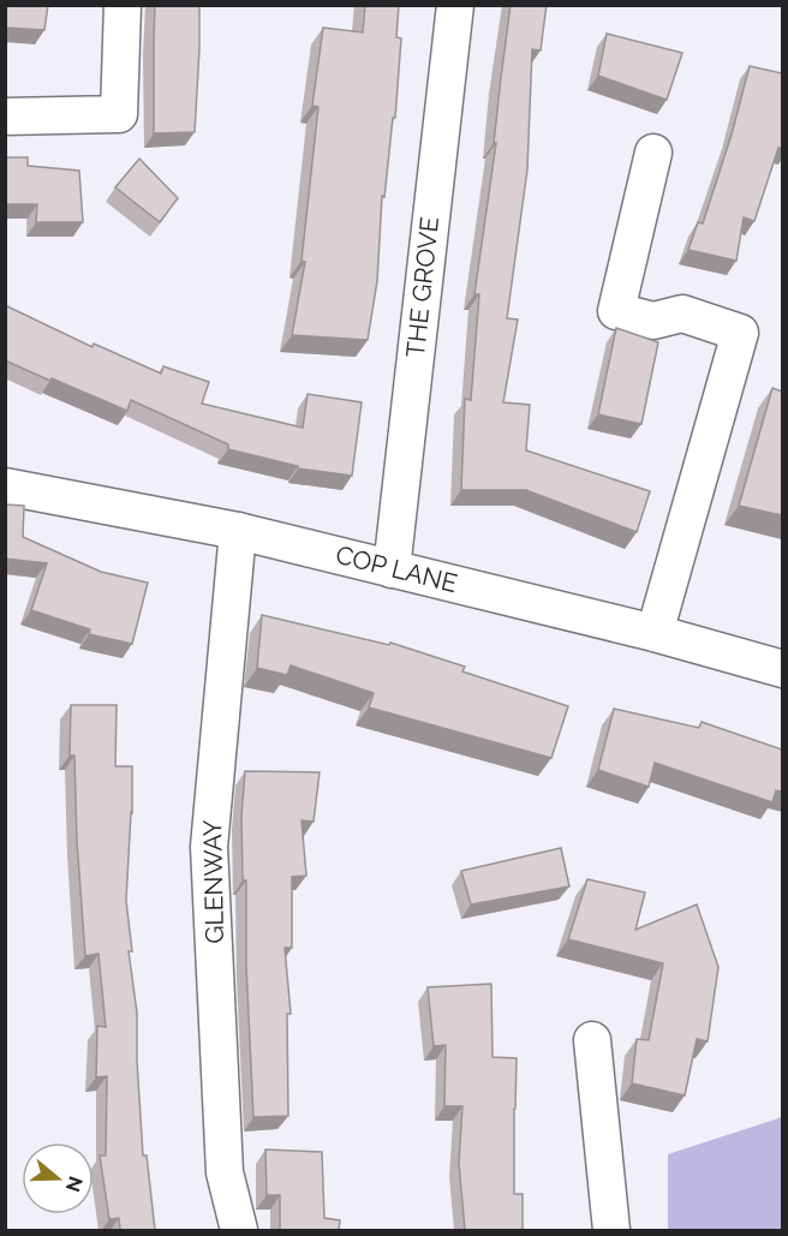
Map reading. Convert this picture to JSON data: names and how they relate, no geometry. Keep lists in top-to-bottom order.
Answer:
{
  "streets": {
    "street": ["THE GROVE", "COP LANE", "GLENWAY"]
  },
  "crossings": [
    ["THE GROVE", "COP LANE"],
    ["COP LANE", "GLENWAY"]
  ],
  "north": "right"
}
